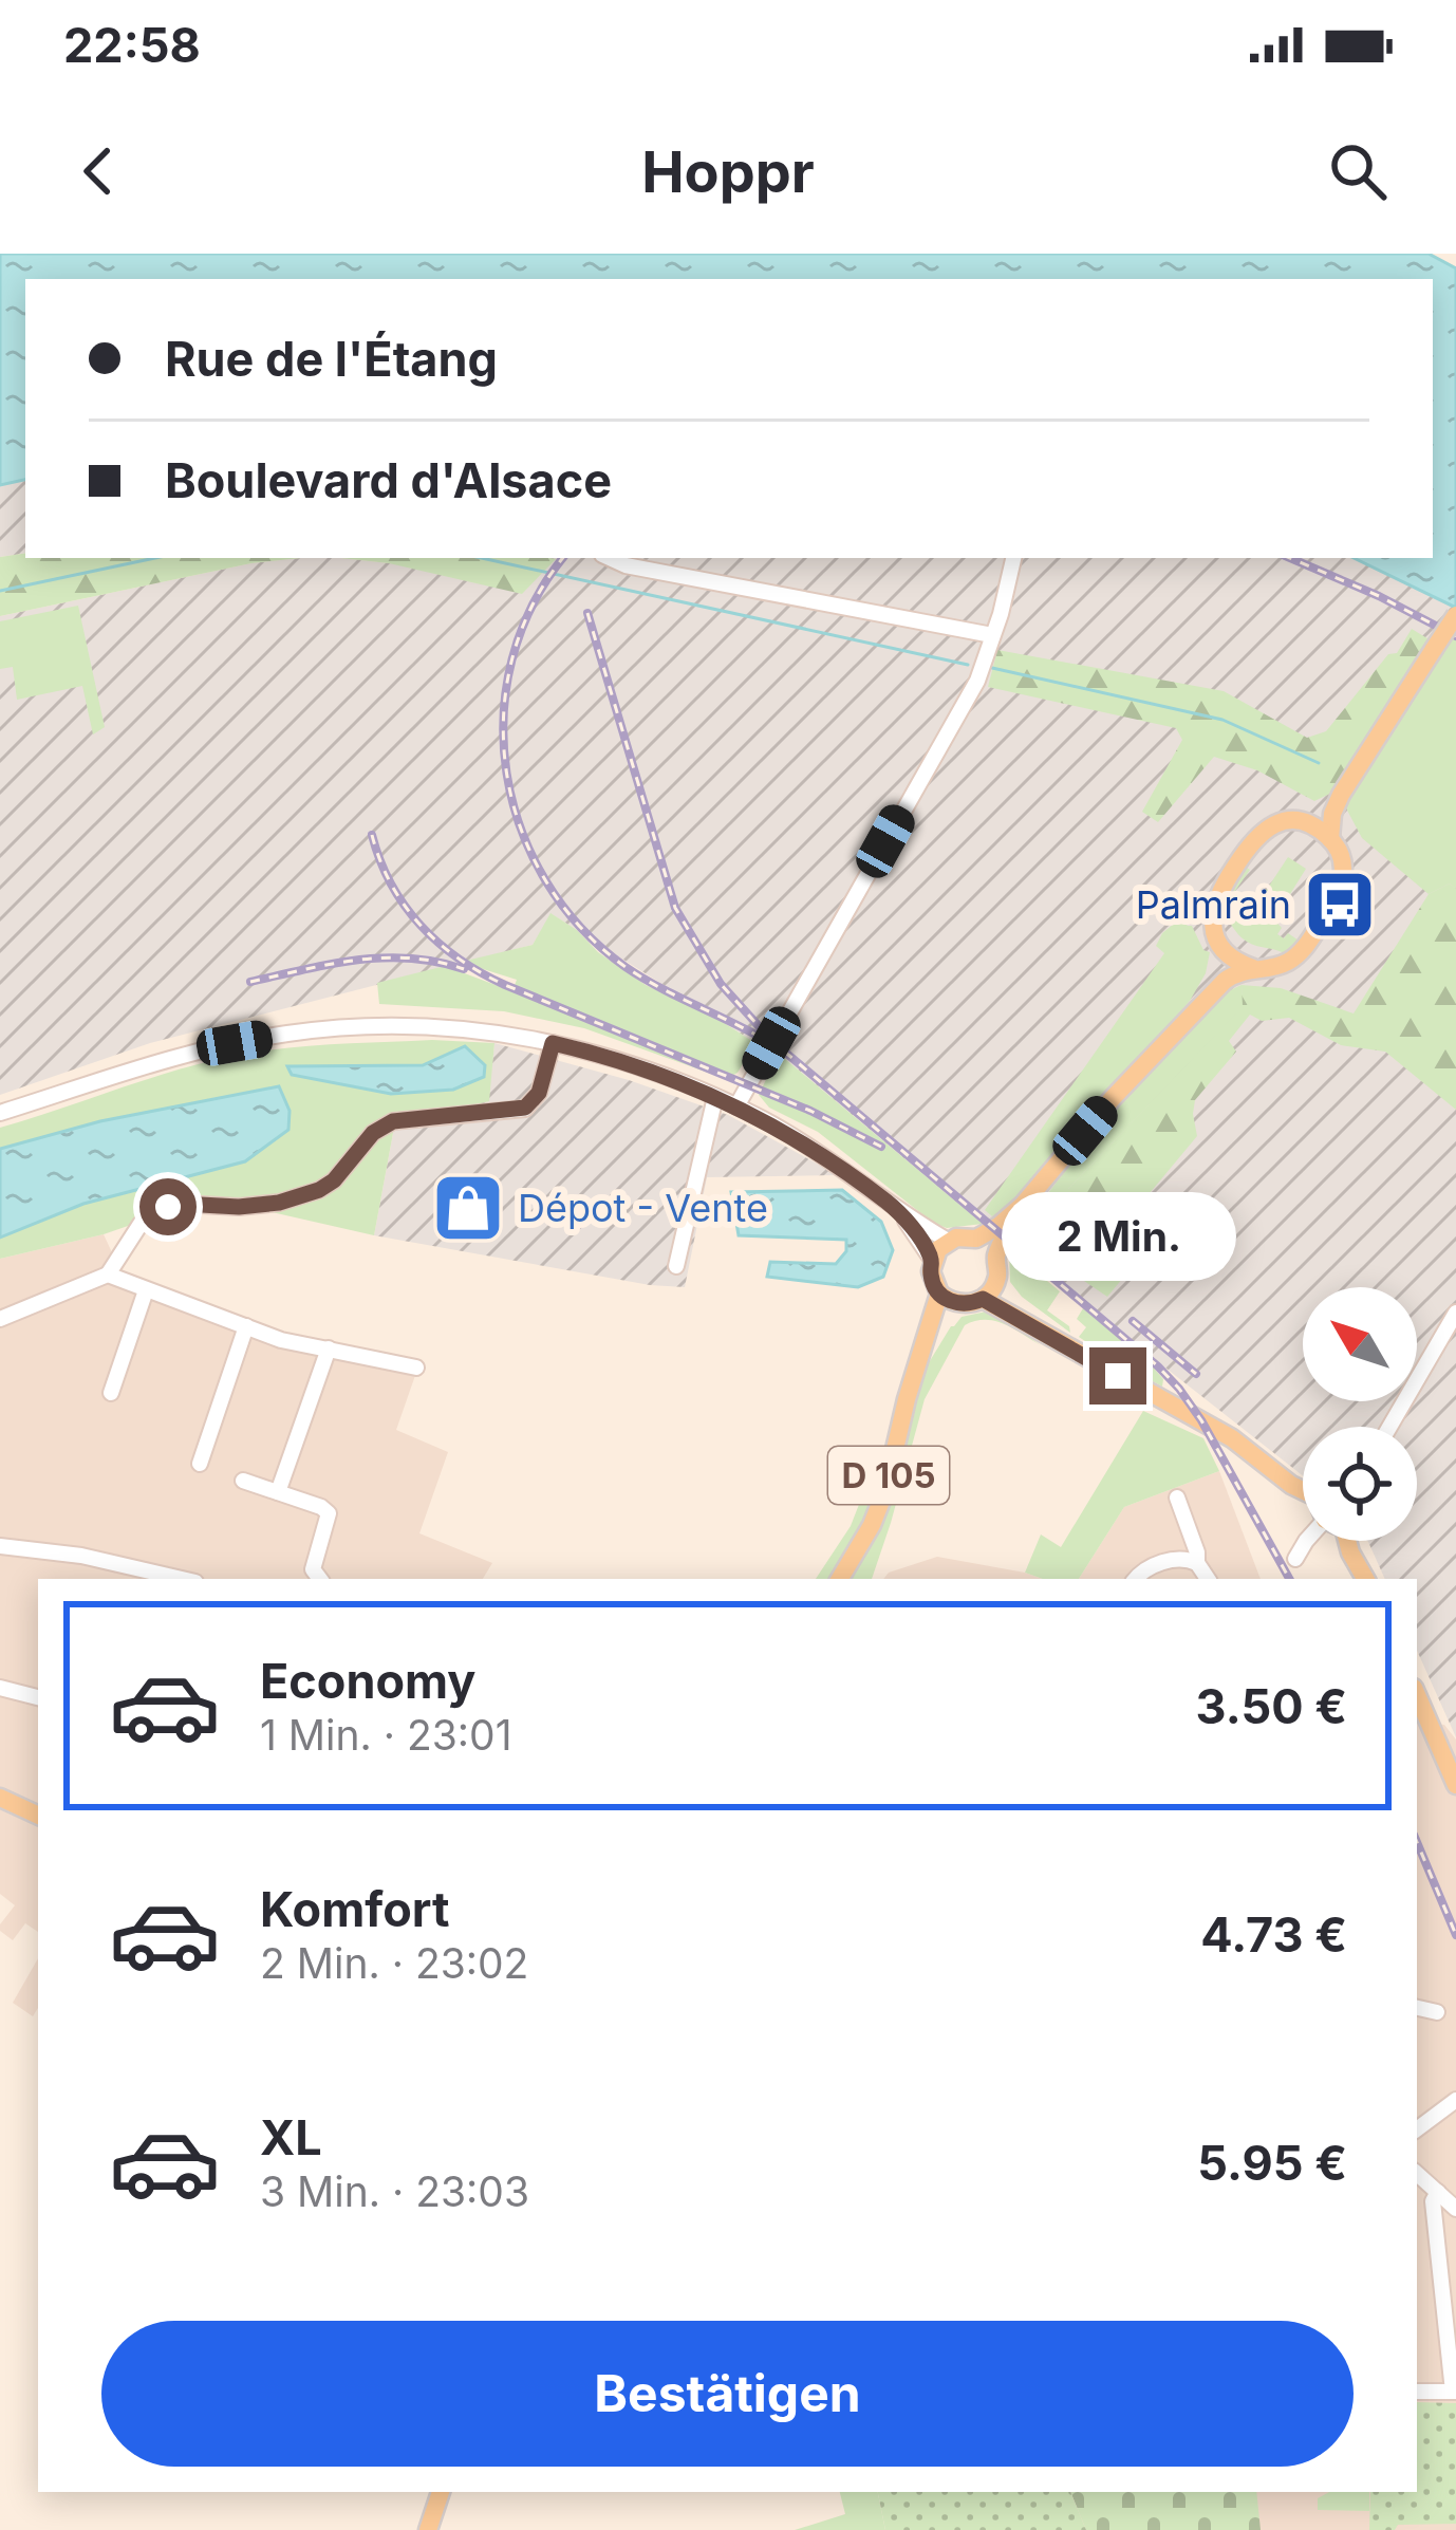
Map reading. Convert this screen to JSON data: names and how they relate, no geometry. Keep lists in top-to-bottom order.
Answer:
{
  "streets": {
    "main road": ["D 105"]
  },
  "places": {
    "bus stop": ["Palmrain"],
    "shop": ["Dépot - Vente"]
  },
  "north": "top left",
  "page": {
    "status": "22:58",
    "header": "Hoppr",
    "banner": ["Rue de l'Étang", "Boulevard d'Alsace"],
    "bubble": "2 Min.",
    "list": [
      {
        "name": "Economy",
        "note": "1 Min. · 23:01",
        "value": "3.50 €"
      },
      {
        "name": "Komfort",
        "note": "2 Min. · 23:02",
        "value": "4.73 €"
      },
      {
        "name": "XL",
        "note": "3 Min. · 23:03",
        "value": "5.95 €"
      }
    ],
    "buttons": "Bestätigen"
  }
}
